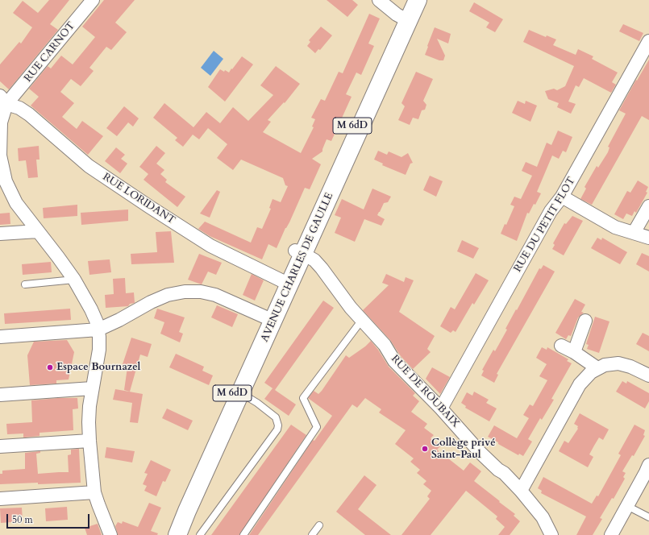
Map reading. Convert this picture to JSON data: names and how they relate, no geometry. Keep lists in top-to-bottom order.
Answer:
{
  "streets": {
    "main road": ["M 6dD", "AVENUE CHARLES DE GAULLE"],
    "street": [
      "RUE CARNOT",
      "RUE LORIDANT",
      "RUE DU PETIT FLOT",
      "RUE DE ROUBAIX"
    ]
  },
  "crossings": [
    ["RUE CARNOT", "RUE LORIDANT"],
    ["RUE LORIDANT", "AVENUE CHARLES DE GAULLE"],
    ["RUE DU PETIT FLOT", "RUE DE ROUBAIX"],
    ["AVENUE CHARLES DE GAULLE", "RUE DE ROUBAIX"]
  ],
  "places": ["Espace Bournazel", "Collège privé Saint-Paul"],
  "scale_bar": "50 m"
}
